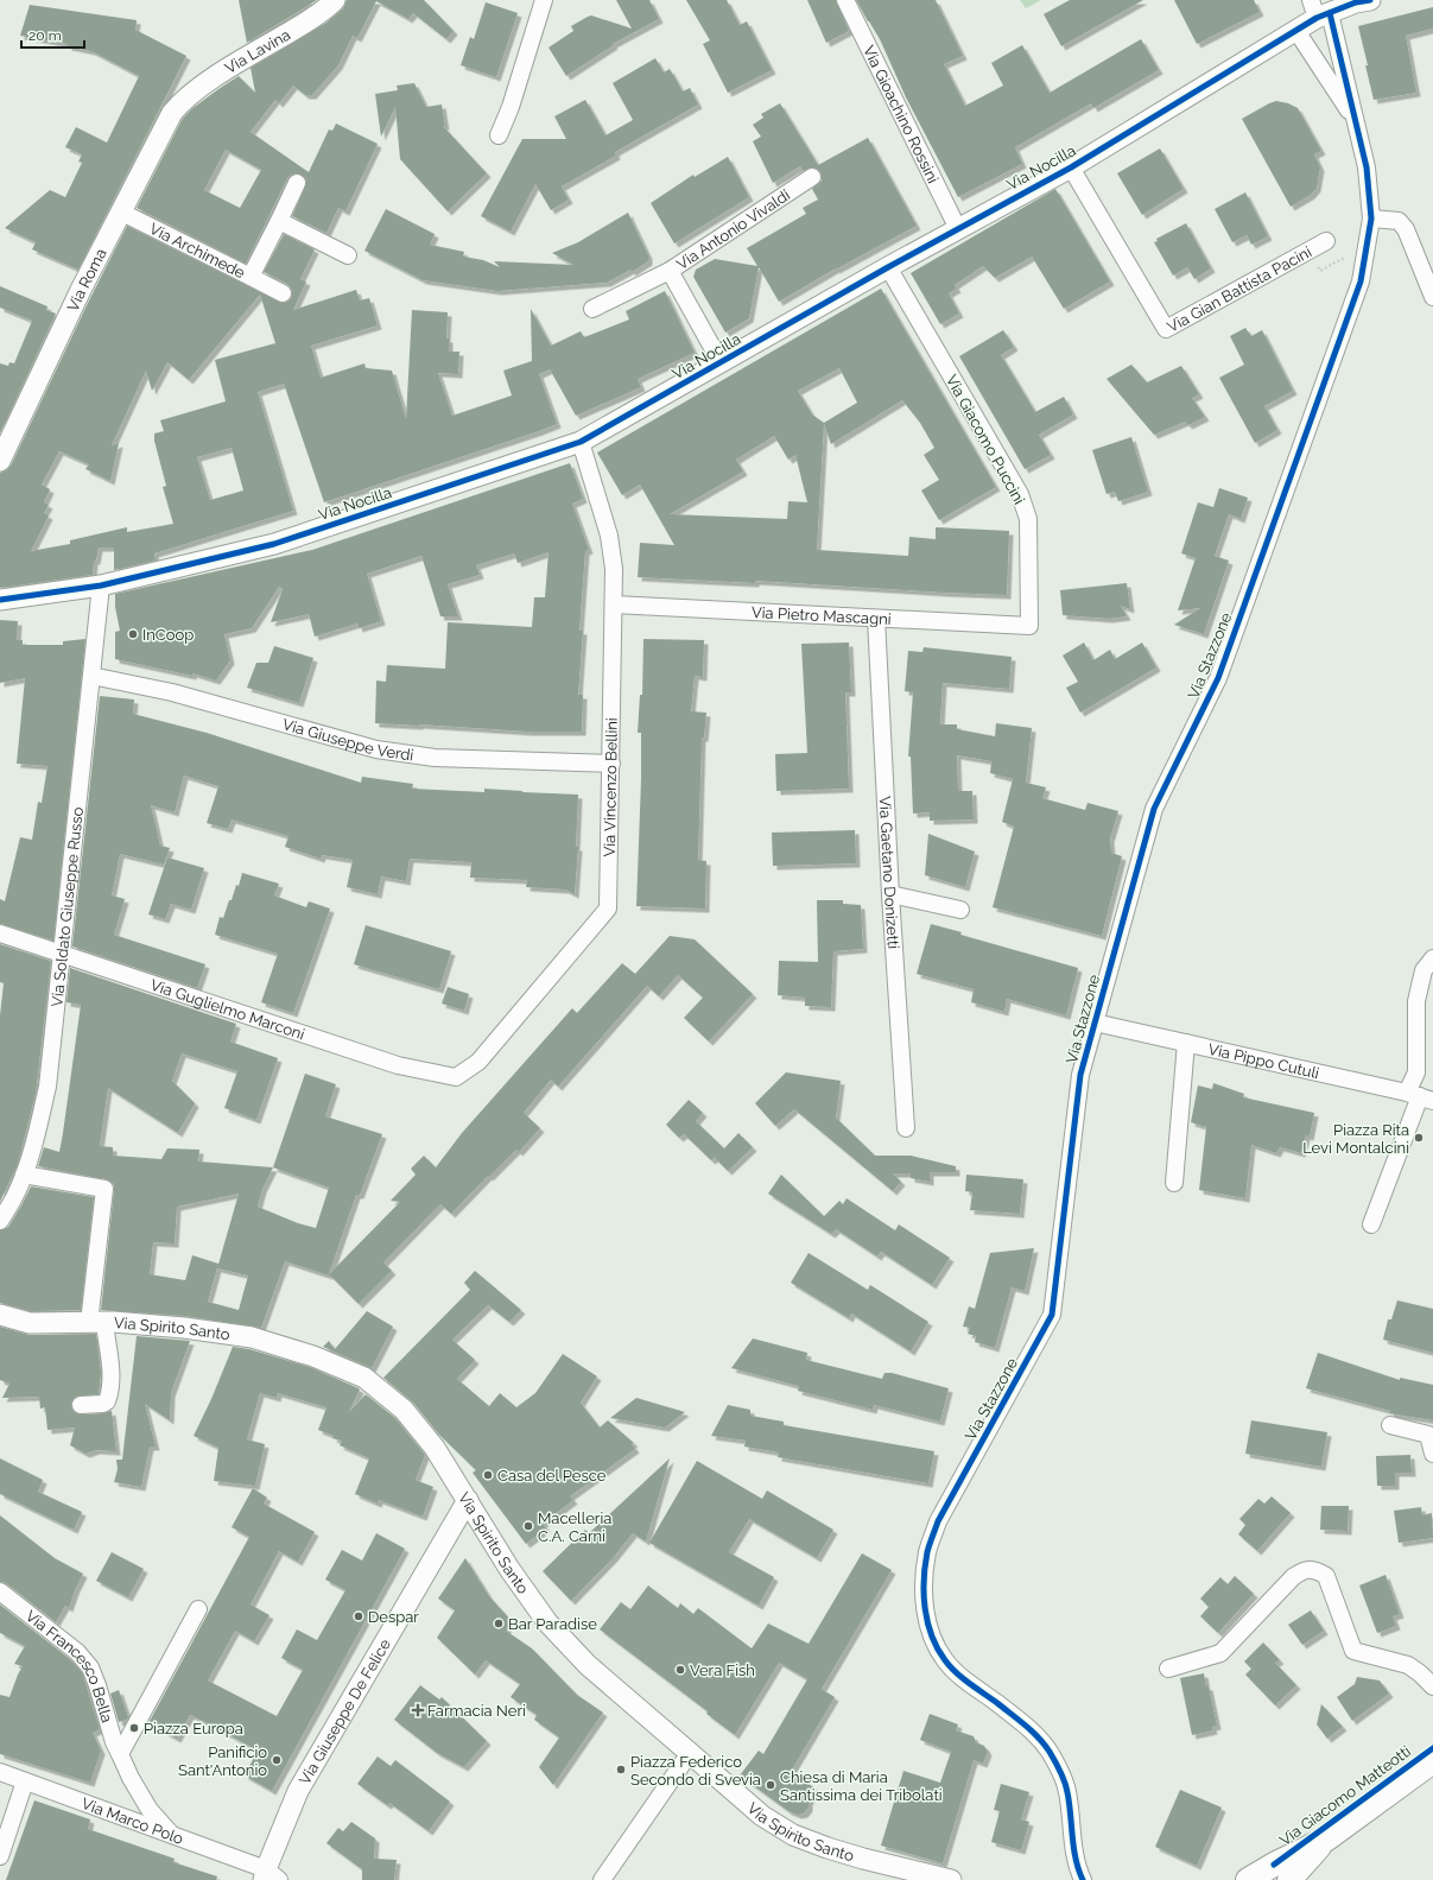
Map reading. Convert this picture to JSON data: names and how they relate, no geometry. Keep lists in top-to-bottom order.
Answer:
{
  "streets": {
    "main road": ["Via Giacomo Matteotti"],
    "street": [
      "Via Lavina",
      "Via Gioachino Rossini",
      "Via Nocilla",
      "Via Antonio Vivaldi",
      "Via Archimede",
      "Via Roma",
      "Via Gian Battista Pacini",
      "Via Giacomo Puccini",
      "Via Pietro Mascagni",
      "Via Stazzone",
      "Via Giuseppe Verdi",
      "Via Vincenzo Bellini",
      "Via Gaetano Donizetti",
      "Via Soldato Giuseppe Russo",
      "Via Guglielmo Marconi",
      "Via Pippo Cutuli",
      "Via Spirito Santo",
      "Via Francesco Bella",
      "Via Giuseppe De Felice",
      "Via Marco Polo"
    ]
  },
  "crossings": [
    ["Via Lavina", "Via Roma"],
    ["Via Gioachino Rossini", "Via Nocilla"],
    ["Via Nocilla", "Via Antonio Vivaldi"],
    ["Via Nocilla", "Via Gian Battista Pacini"],
    ["Via Nocilla", "Via Giacomo Puccini"],
    ["Via Nocilla", "Via Stazzone"],
    ["Via Nocilla", "Via Vincenzo Bellini"],
    ["Via Nocilla", "Via Soldato Giuseppe Russo"],
    ["Via Archimede", "Via Roma"],
    ["Via Giacomo Puccini", "Via Pietro Mascagni"],
    ["Via Pietro Mascagni", "Via Vincenzo Bellini"],
    ["Via Pietro Mascagni", "Via Gaetano Donizetti"],
    ["Via Stazzone", "Via Pippo Cutuli"],
    ["Via Giuseppe Verdi", "Via Vincenzo Bellini"],
    ["Via Giuseppe Verdi", "Via Soldato Giuseppe Russo"],
    ["Via Vincenzo Bellini", "Via Guglielmo Marconi"],
    ["Via Soldato Giuseppe Russo", "Via Guglielmo Marconi"],
    ["Via Spirito Santo", "Via Giuseppe De Felice"],
    ["Via Francesco Bella", "Via Marco Polo"],
    ["Via Giuseppe De Felice", "Via Marco Polo"]
  ],
  "places": {
    "other": [
      "InCoop",
      "Piazza Rita Levi Montalcini",
      "Casa del Pesce",
      "Macelleria C.A. Carni",
      "Despar",
      "Bar Paradise",
      "Vera Fish",
      "Piazza Europa",
      "Panificio Sant'Antonio",
      "Piazza Federico Secondo di Svevia",
      "Chiesa di Maria Santissima dei Tribolati"
    ],
    "health": ["Farmacia Neri"]
  },
  "scale_bar": "20 m"
}
